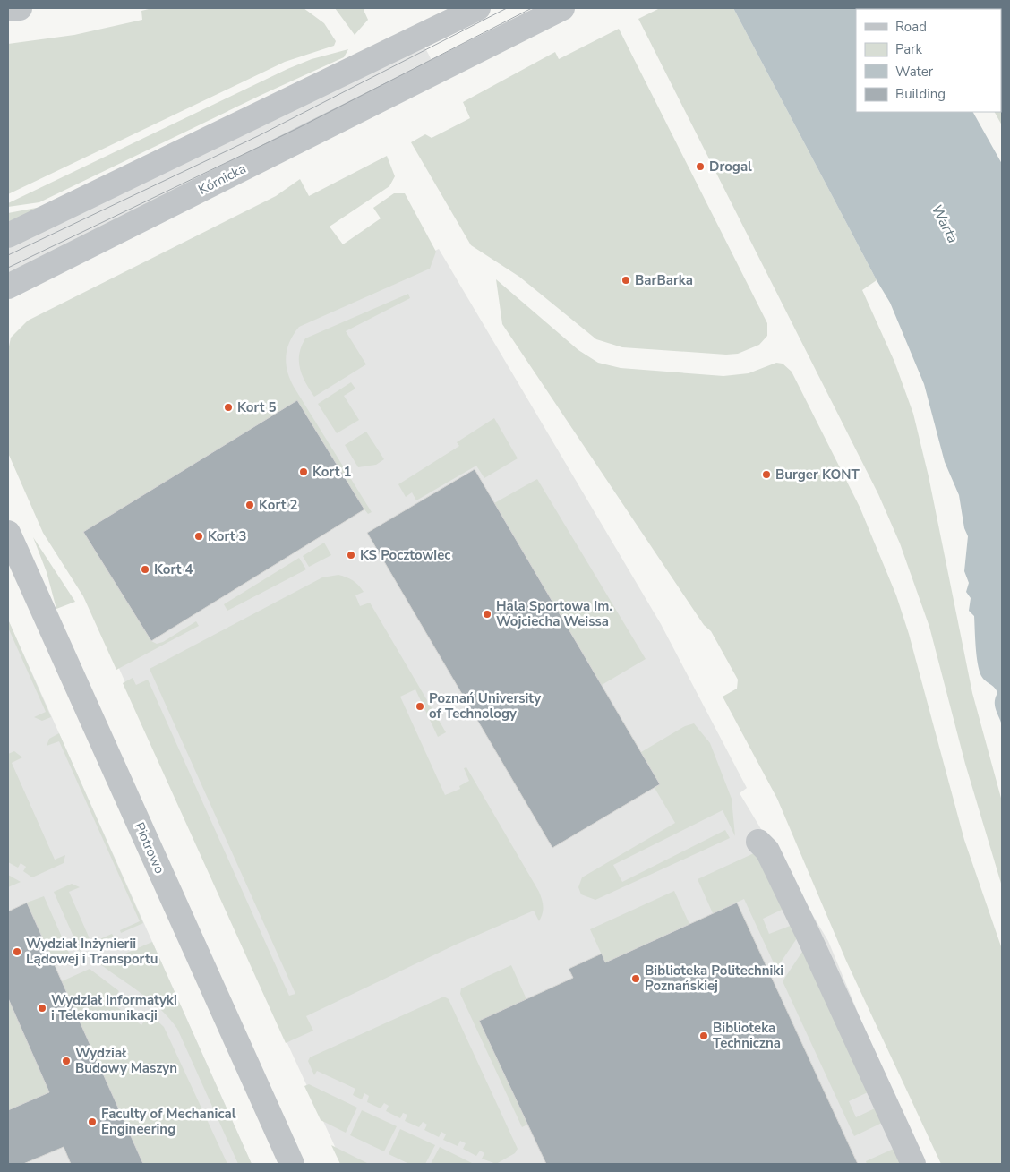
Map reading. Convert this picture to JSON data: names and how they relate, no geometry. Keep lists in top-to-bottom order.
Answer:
{
  "streets": {
    "street": ["Kórnicka", "Piotrowo"]
  },
  "water": ["Warta"],
  "places": [
    "Drogal",
    "BarBarka",
    "Kort 5",
    "Kort 1",
    "Burger KONT",
    "Kort 2",
    "Kort 3",
    "KS Pocztowiec",
    "Kort 4",
    "Hala Sportowa im. Wojciecha Weissa",
    "Poznań University of Technology",
    "Wydział Inżynierii Lądowej i Transportu",
    "Biblioteka Politechniki Poznańskiej",
    "Wydział Informatyki i Telekomunikacji",
    "Biblioteka Techniczna",
    "Wydział Budowy Maszyn",
    "Faculty of Mechanical Engineering"
  ],
  "legend": [
    "Road",
    "Park",
    "Water",
    "Building"
  ]
}
